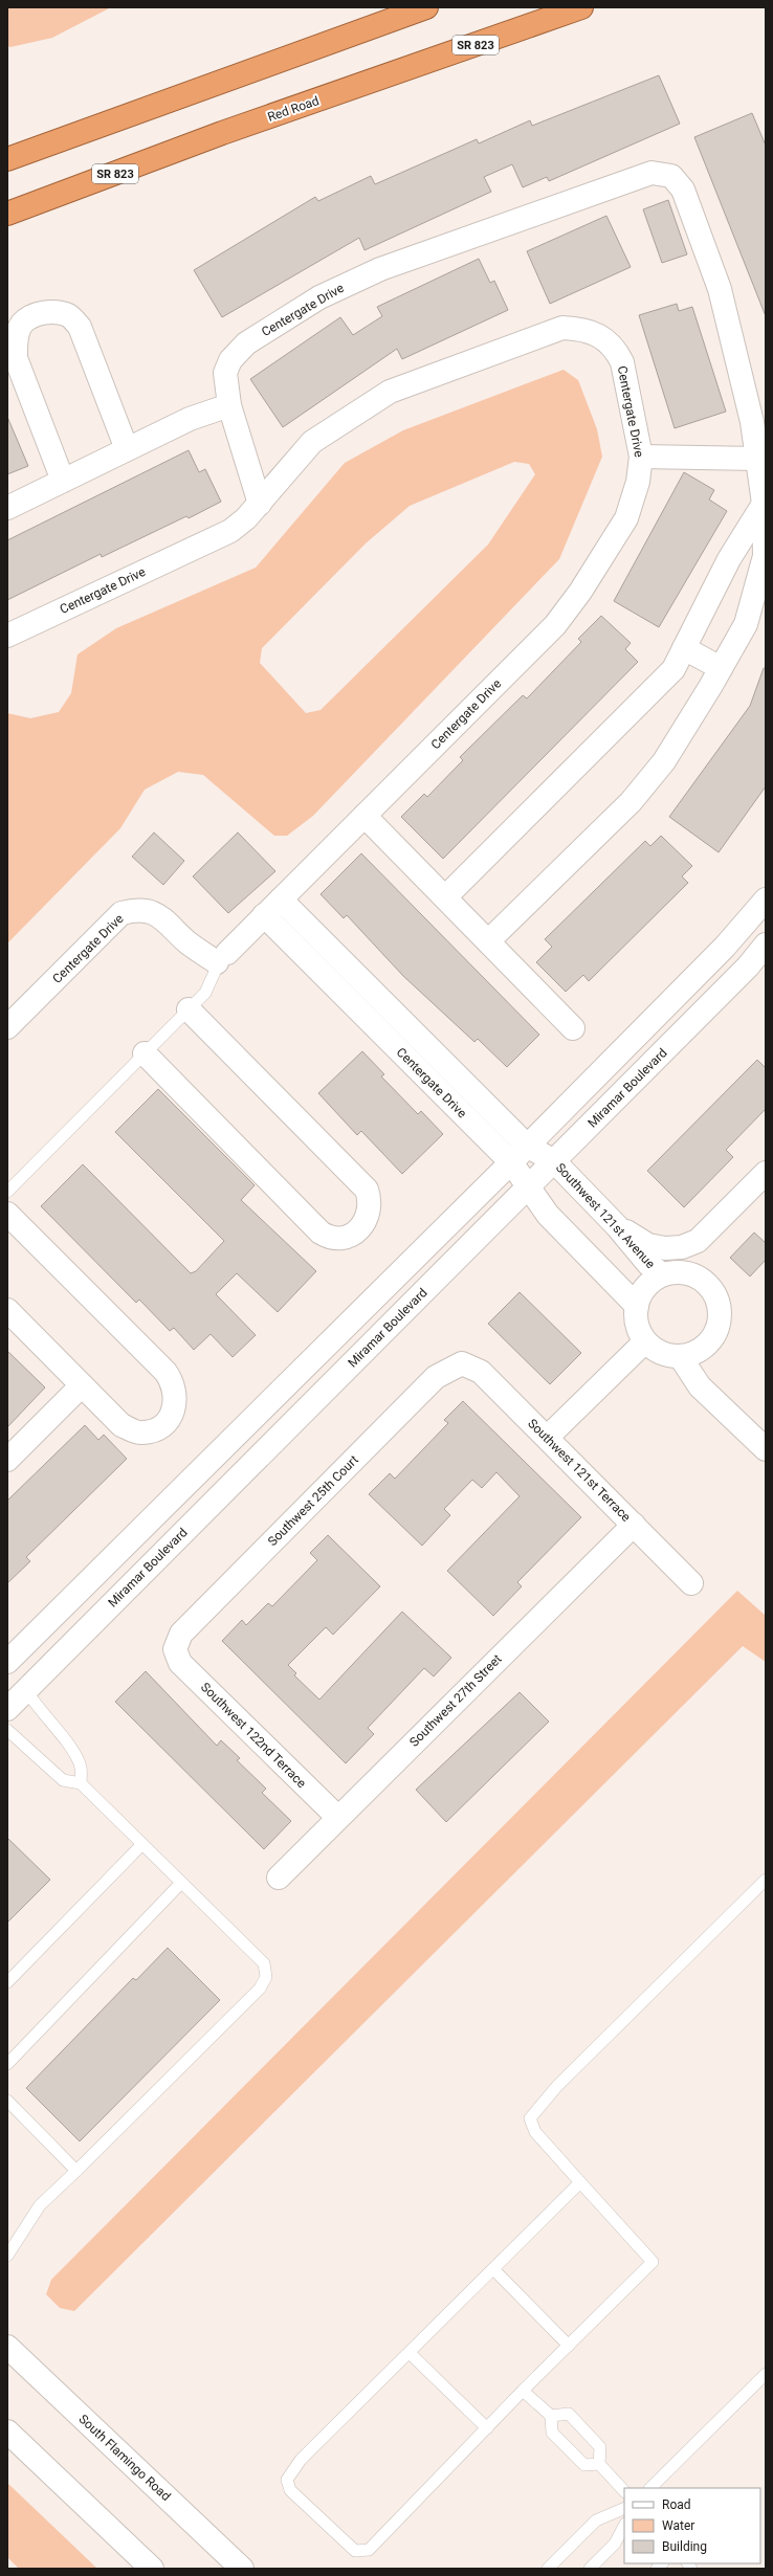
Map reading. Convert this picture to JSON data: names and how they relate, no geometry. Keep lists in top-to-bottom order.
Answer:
{
  "streets": {
    "highway": ["SR 823", "Red Road"],
    "street": [
      "Centergate Drive",
      "Miramar Boulevard",
      "Southwest 121st Avenue",
      "Southwest 121st Terrace",
      "Southwest 25th Court",
      "Southwest 27th Street",
      "Southwest 122nd Terrace",
      "South Flamingo Road"
    ]
  },
  "crossings": [
    ["Centergate Drive", "Southwest 121st Avenue"],
    ["Miramar Boulevard", "Southwest 121st Avenue"],
    ["Southwest 121st Terrace", "Southwest 25th Court"],
    ["Southwest 121st Terrace", "Southwest 27th Street"],
    ["Southwest 25th Court", "Southwest 122nd Terrace"],
    ["Southwest 27th Street", "Southwest 122nd Terrace"]
  ],
  "legend": ["Road", "Water", "Building"]
}
